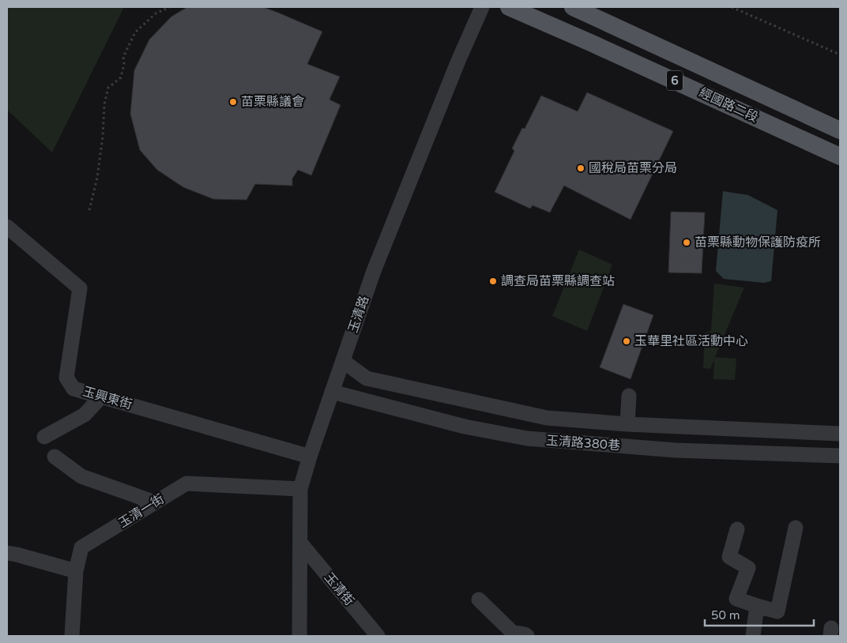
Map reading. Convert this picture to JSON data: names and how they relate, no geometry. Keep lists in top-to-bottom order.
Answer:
{
  "streets": {
    "main road": ["6", "經國路二段"],
    "street": [
      "玉清路",
      "玉興東街",
      "玉清路380巷",
      "玉清一街",
      "玉清街"
    ]
  },
  "crossings": [
    ["玉清路", "玉興東街"],
    ["玉清路", "玉清路380巷"],
    ["玉清路", "玉清一街"],
    ["玉清路", "玉清街"]
  ],
  "places": [
    "苗栗縣議會",
    "國稅局苗栗分局",
    "苗栗縣動物保護防疫所",
    "調查局苗栗縣調查站",
    "玉華里社區活動中心"
  ],
  "scale_bar": "50 m"
}
